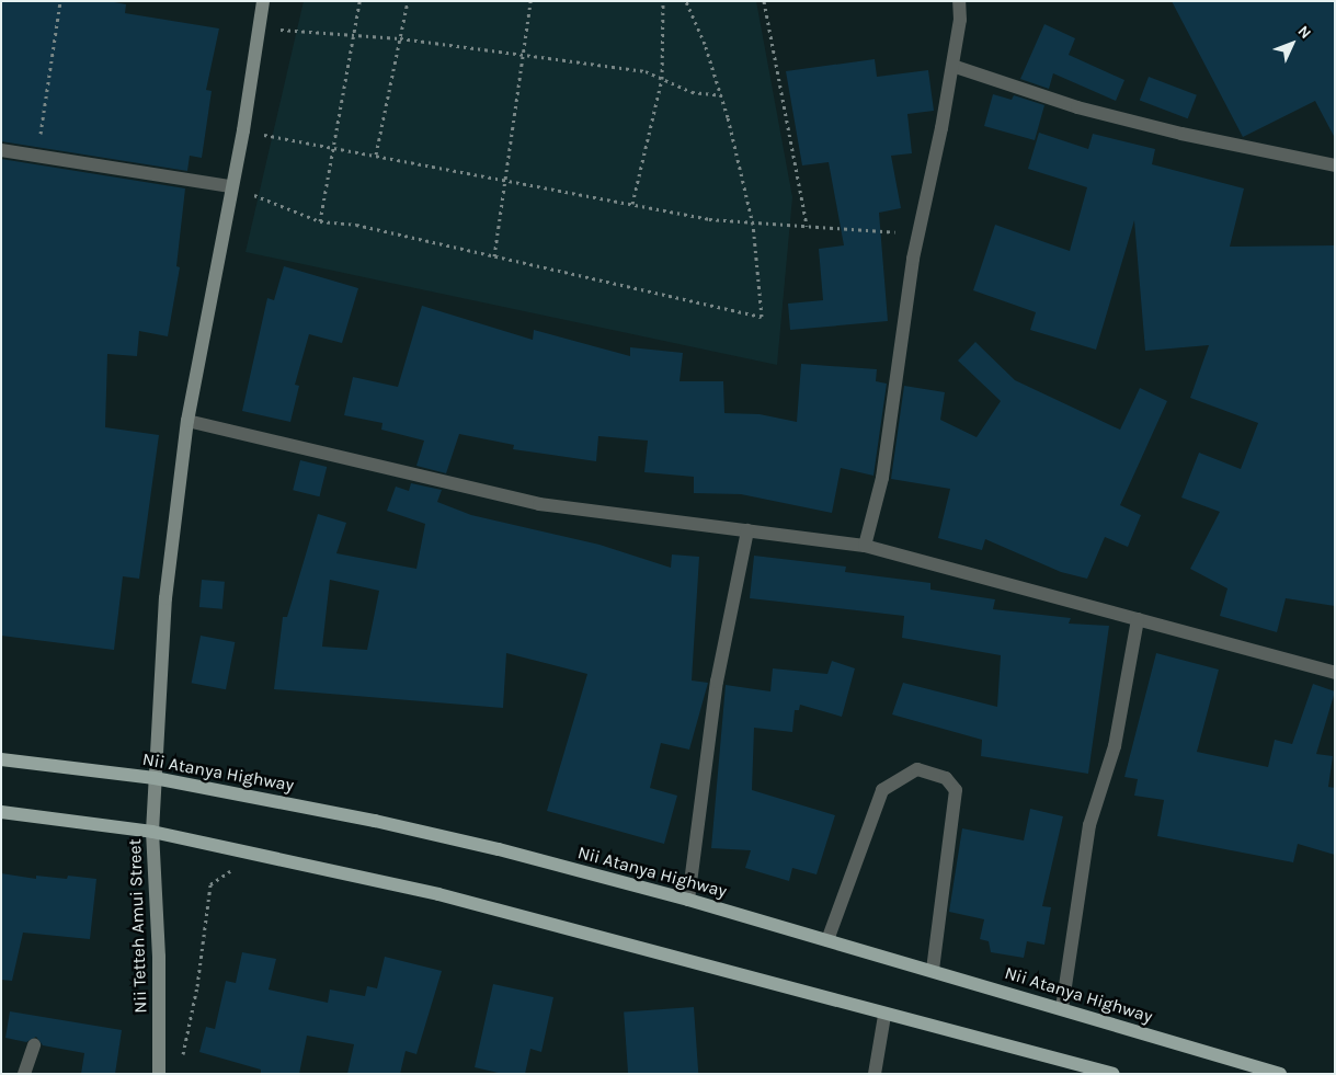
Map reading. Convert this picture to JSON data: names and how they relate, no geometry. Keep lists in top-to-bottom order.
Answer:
{
  "streets": {
    "main road": ["Nii Atanya Highway", "Nii Tetteh Amui Street"]
  },
  "crossings": [
    ["Nii Atanya Highway", "Nii Tetteh Amui Street"]
  ],
  "north": "top right"
}
